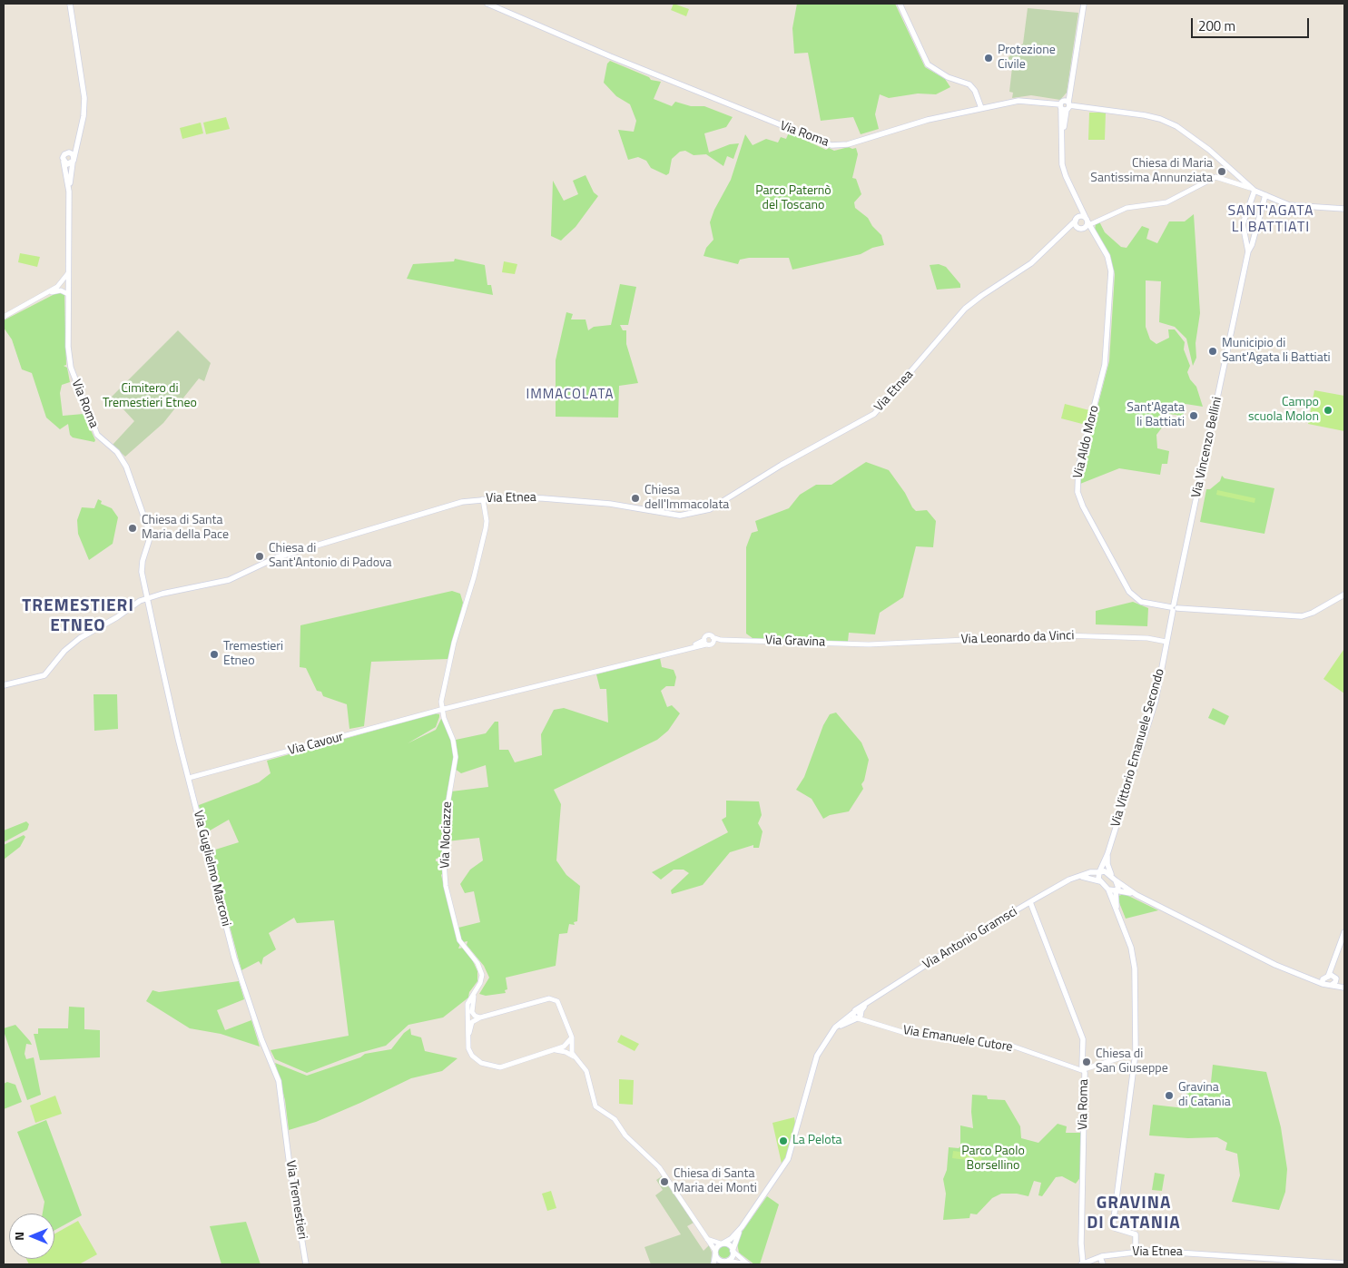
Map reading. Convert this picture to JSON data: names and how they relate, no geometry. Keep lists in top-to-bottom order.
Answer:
{
  "streets": {
    "main road": [
      "Via Roma",
      "Via Etnea",
      "Via Aldo Moro",
      "Via Vincenzo Bellini",
      "Via Vittorio Emanuele Secondo",
      "Via Guglielmo Marconi",
      "Via Antonio Gramsci",
      "Via Tremestieri"
    ],
    "street": [
      "Via Leonardo da Vinci",
      "Via Gravina",
      "Via Cavour",
      "Via Nociazze",
      "Via Emanuele Cutore"
    ]
  },
  "crossings": [
    ["Via Roma", "Via Etnea"],
    ["Via Roma", "Via Guglielmo Marconi"],
    ["Via Roma", "Via Antonio Gramsci"],
    ["Via Roma", "Via Emanuele Cutore"],
    ["Via Etnea", "Via Nociazze"],
    ["Via Etnea", "Via Guglielmo Marconi"],
    ["Via Aldo Moro", "Via Vincenzo Bellini"],
    ["Via Vincenzo Bellini", "Via Leonardo da Vinci"],
    ["Via Vincenzo Bellini", "Via Vittorio Emanuele Secondo"],
    ["Via Leonardo da Vinci", "Via Gravina"],
    ["Via Leonardo da Vinci", "Via Vittorio Emanuele Secondo"],
    ["Via Cavour", "Via Nociazze"],
    ["Via Cavour", "Via Guglielmo Marconi"],
    ["Via Vittorio Emanuele Secondo", "Via Antonio Gramsci"],
    ["Via Guglielmo Marconi", "Via Tremestieri"]
  ],
  "districts": [
    "SANT'AGATA LI BATTIATI",
    "IMMACOLATA",
    "TREMESTIERI ETNEO",
    "GRAVINA DI CATANIA"
  ],
  "parks": ["Parco Paternò del Toscano", "Cimitero di Tremestieri Etneo", "Parco Paolo Borsellino"],
  "places": [
    "Protezione Civile",
    "Chiesa di Maria Santissima Annunziata",
    "Municipio di Sant'Agata li Battiati",
    "Campo scuola Molon",
    "Sant'Agata li Battiati",
    "Chiesa dell'Immacolata",
    "Chiesa di Santa Maria della Pace",
    "Chiesa di Sant'Antonio di Padova",
    "Tremestieri Etneo",
    "Chiesa di San Giuseppe",
    "Gravina di Catania",
    "La Pelota",
    "Chiesa di Santa Maria dei Monti"
  ],
  "scale_bar": "200 m",
  "north": "left"
}
